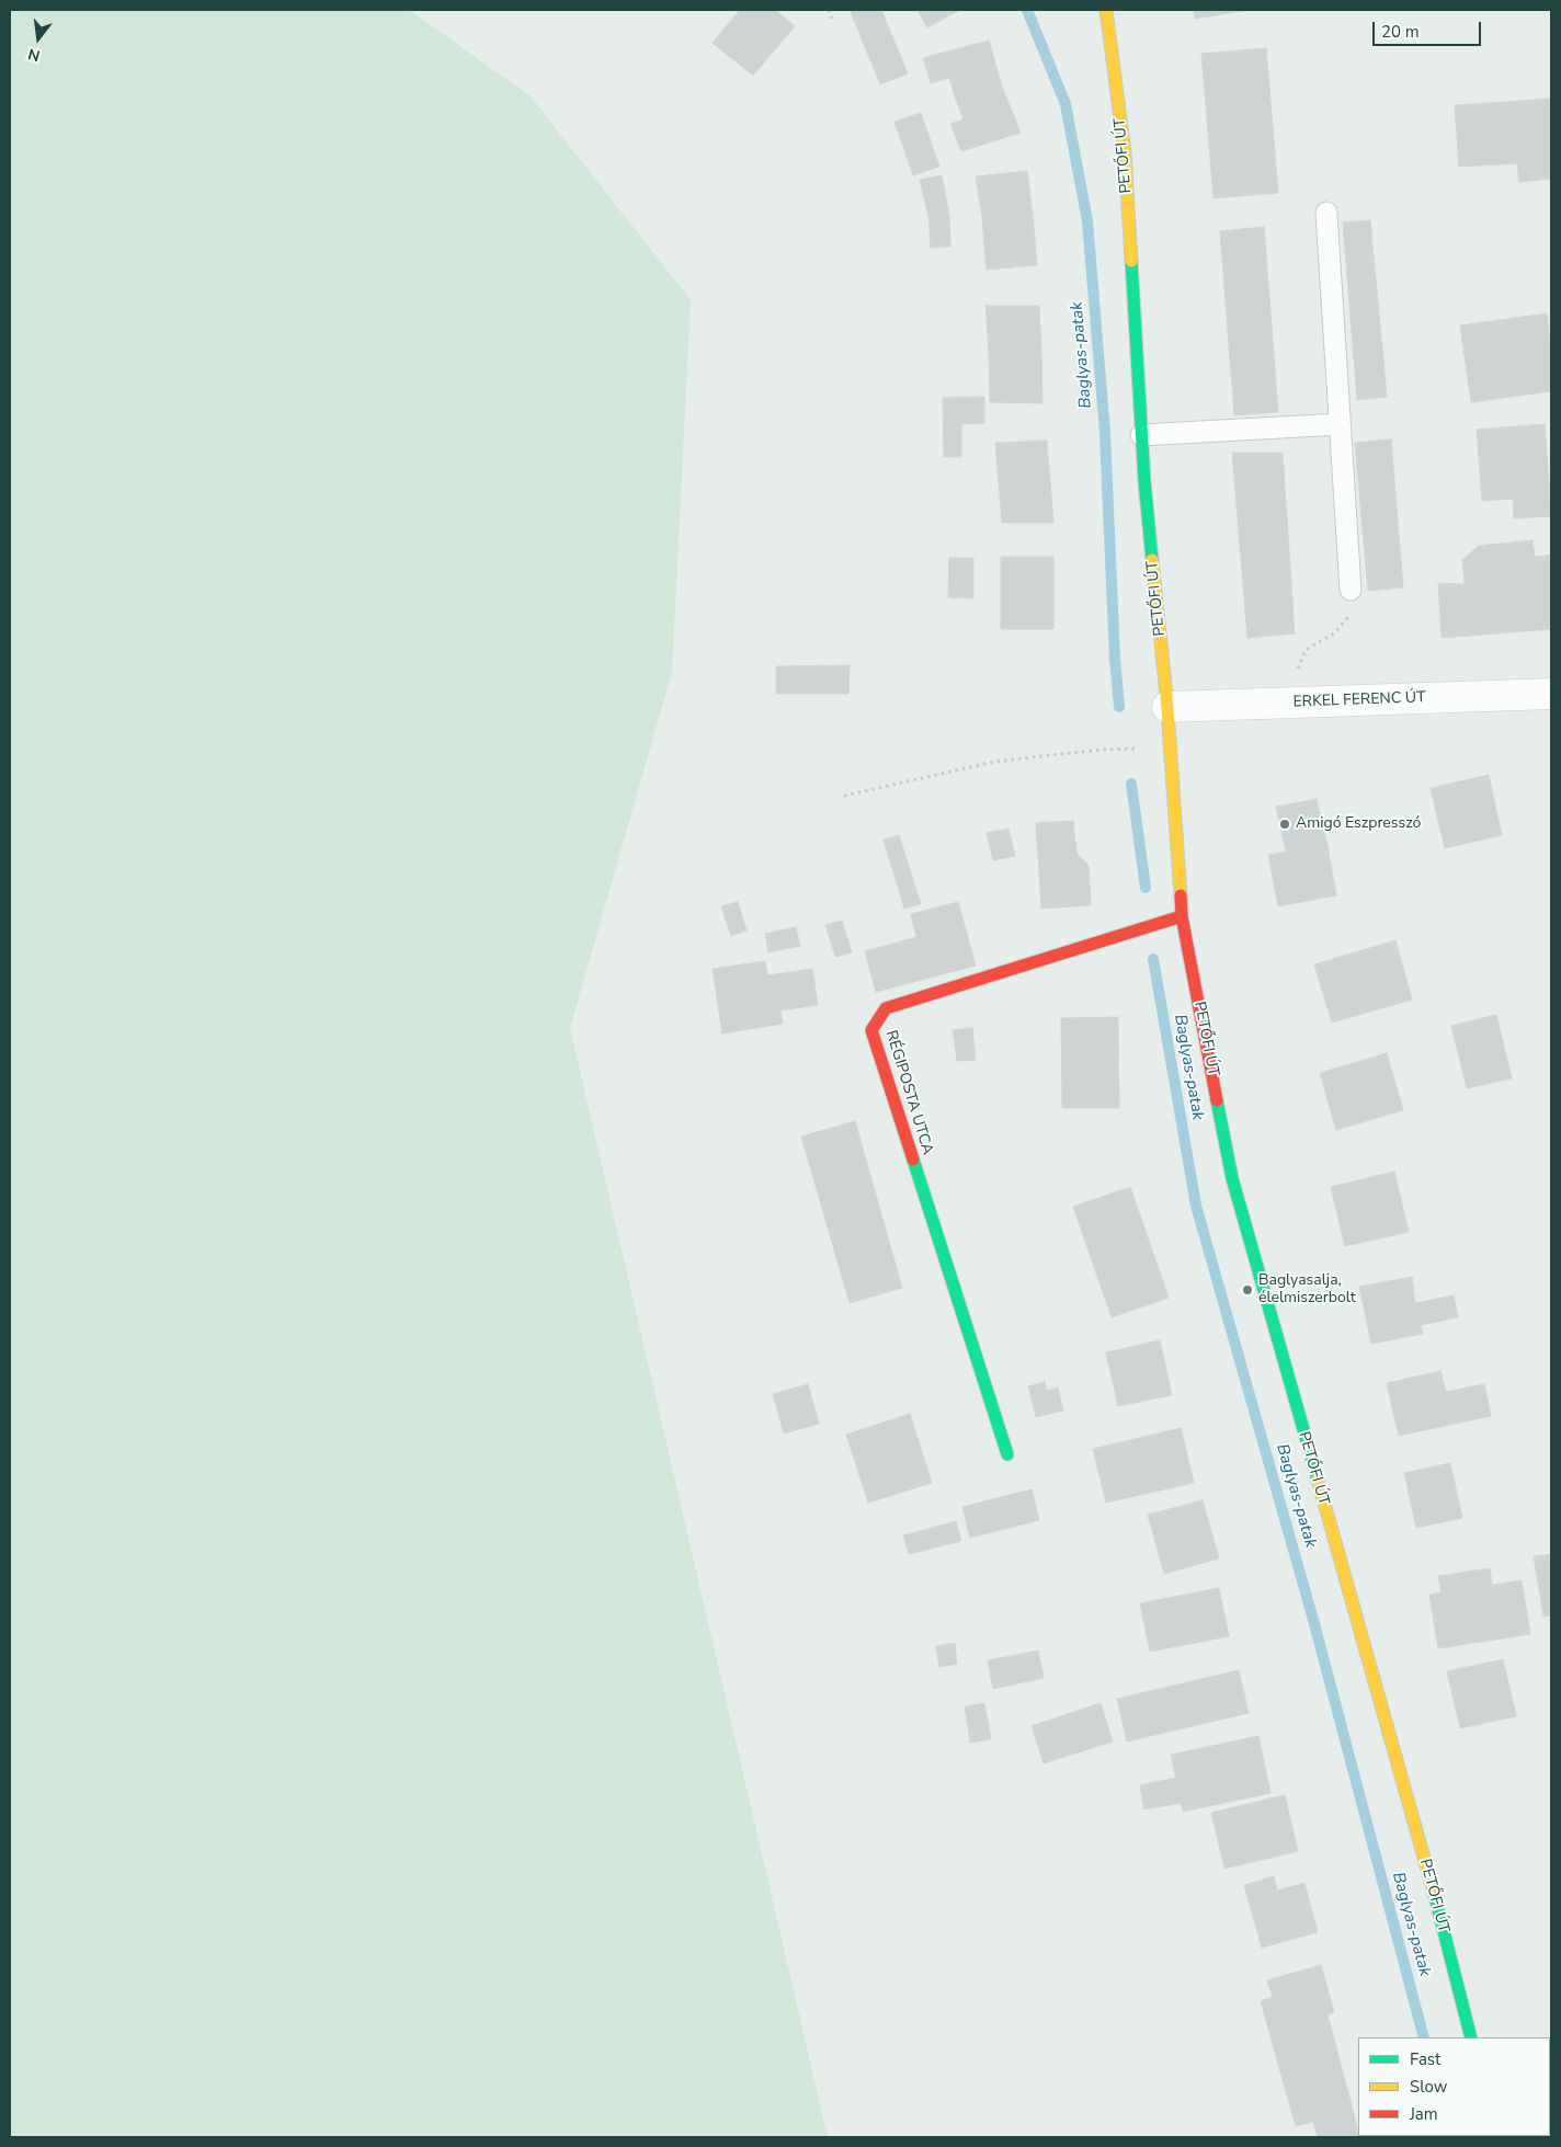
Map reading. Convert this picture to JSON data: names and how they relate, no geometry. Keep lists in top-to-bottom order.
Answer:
{
  "streets": {
    "street": ["PETŐFI ÚT", "ERKEL FERENC ÚT", "RÉGIPOSTA UTCA"]
  },
  "crossings": [
    ["PETŐFI ÚT", "ERKEL FERENC ÚT"],
    ["PETŐFI ÚT", "RÉGIPOSTA UTCA"]
  ],
  "water": ["Baglyas-patak"],
  "places": ["Amigó Eszpresszó", "Baglyasalja, élelmiszerbolt"],
  "legend": ["Fast", "Slow", "Jam"],
  "scale_bar": "20 m",
  "north": "bottom"
}
